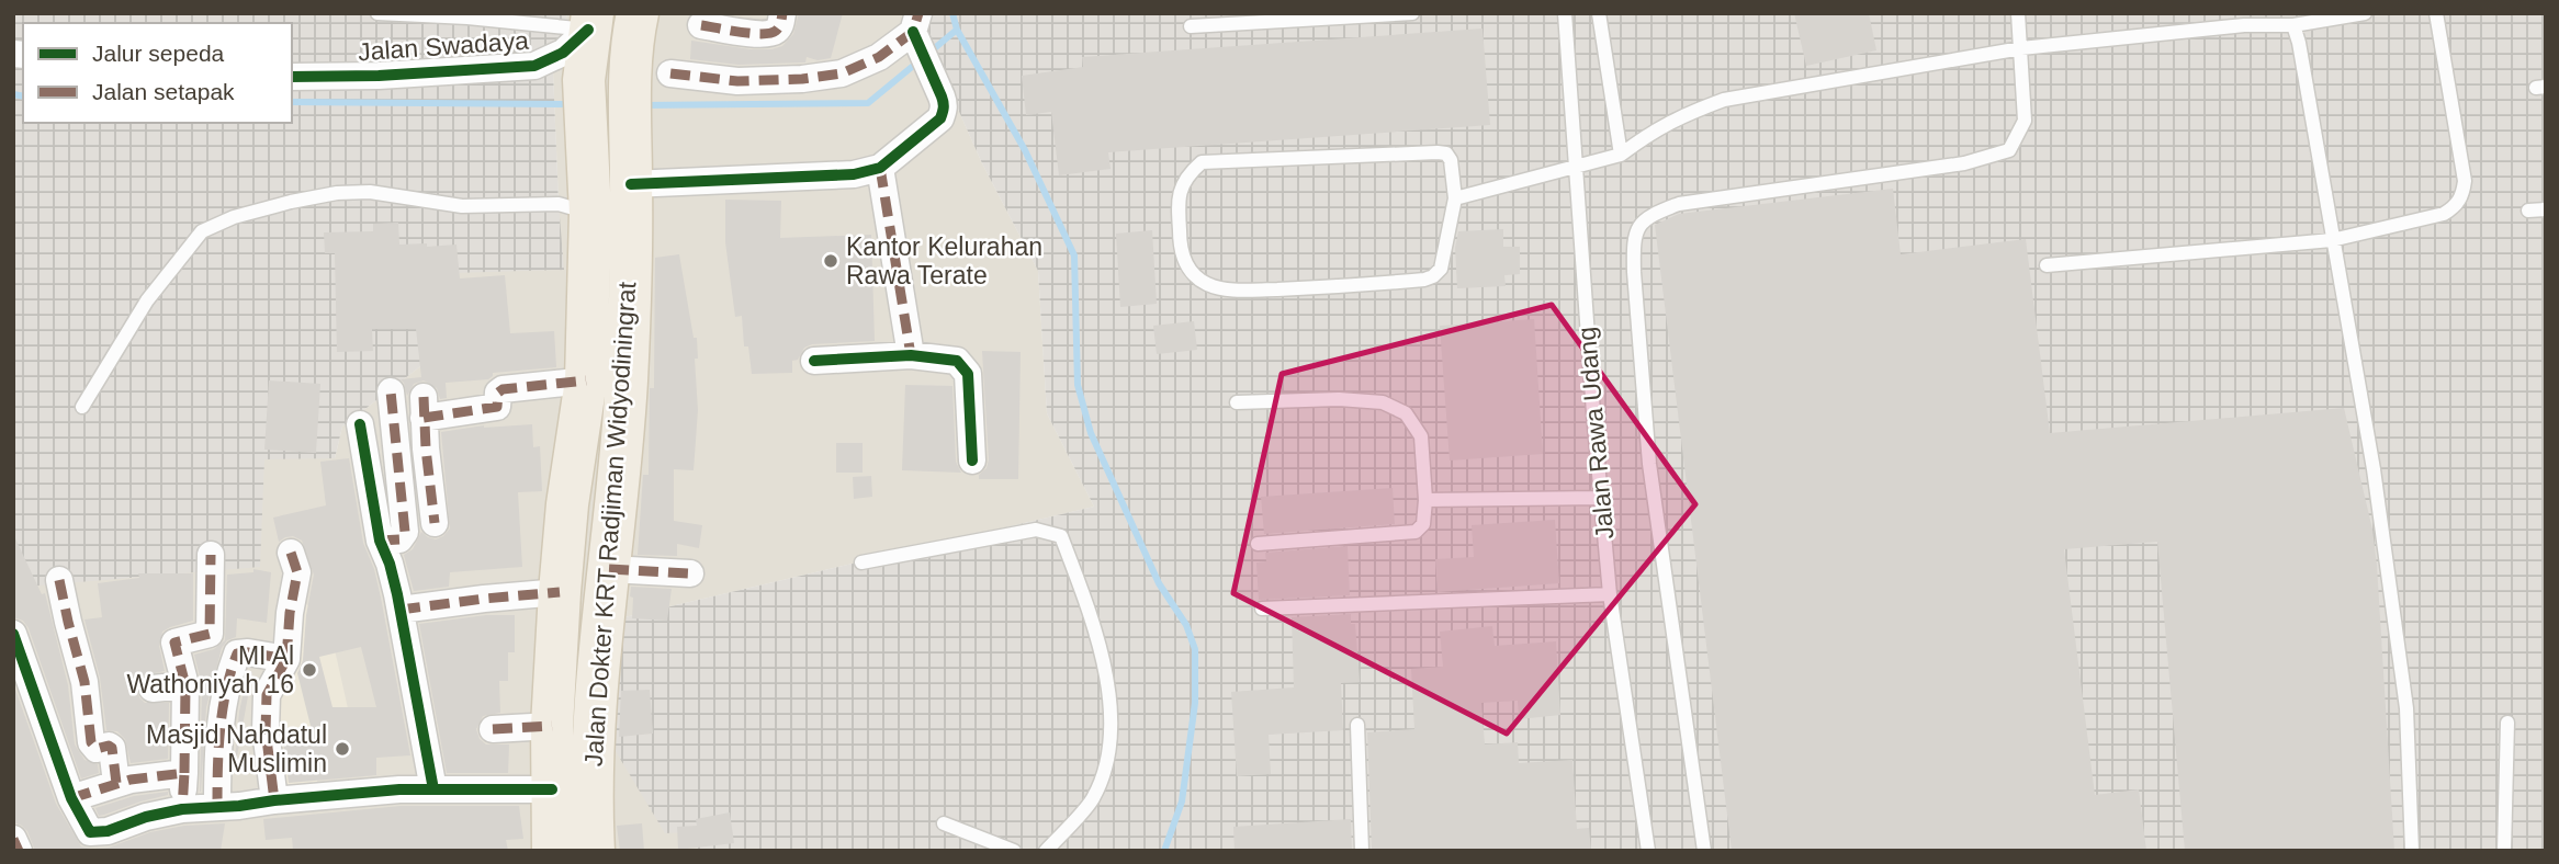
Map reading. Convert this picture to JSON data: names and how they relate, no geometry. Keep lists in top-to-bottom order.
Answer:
{
  "streets": {
    "main road": ["Jalan Dokter KRT Radjiman Widyodiningrat"],
    "street": ["Jalan Swadaya"],
    "lane": ["Jalan Rawa Udang"]
  },
  "crossings": [
    ["Jalan Swadaya", "Jalan Dokter KRT Radjiman Widyodiningrat"]
  ],
  "places": ["Kantor Kelurahan Rawa Terate", "MI Al Wathoniyah 16", "Masjid Nahdatul Muslimin"],
  "legend": ["Jalur sepeda", "Jalan setapak"]
}
